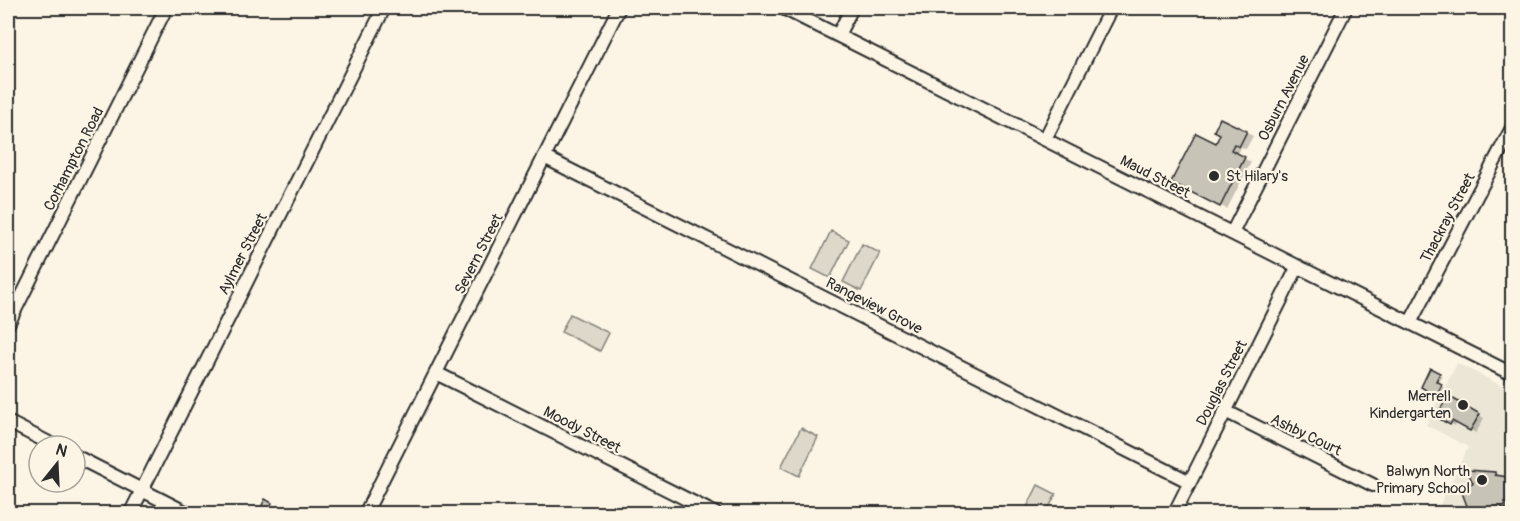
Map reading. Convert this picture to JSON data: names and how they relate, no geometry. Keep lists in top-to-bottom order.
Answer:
{
  "streets": {
    "street": [
      "Osburn Avenue",
      "Corhampton Road",
      "Maud Street",
      "Thackray Street",
      "Aylmer Street",
      "Severn Street",
      "Rangeview Grove",
      "Douglas Street",
      "Moody Street",
      "Ashby Court"
    ]
  },
  "crossings": [
    ["Osburn Avenue", "Maud Street"],
    ["Maud Street", "Thackray Street"],
    ["Maud Street", "Douglas Street"],
    ["Severn Street", "Rangeview Grove"],
    ["Severn Street", "Moody Street"],
    ["Rangeview Grove", "Douglas Street"],
    ["Douglas Street", "Ashby Court"]
  ],
  "places": ["St Hilary's", "Merrell Kindergarten", "Balwyn North Primary School"],
  "north": "top"
}
